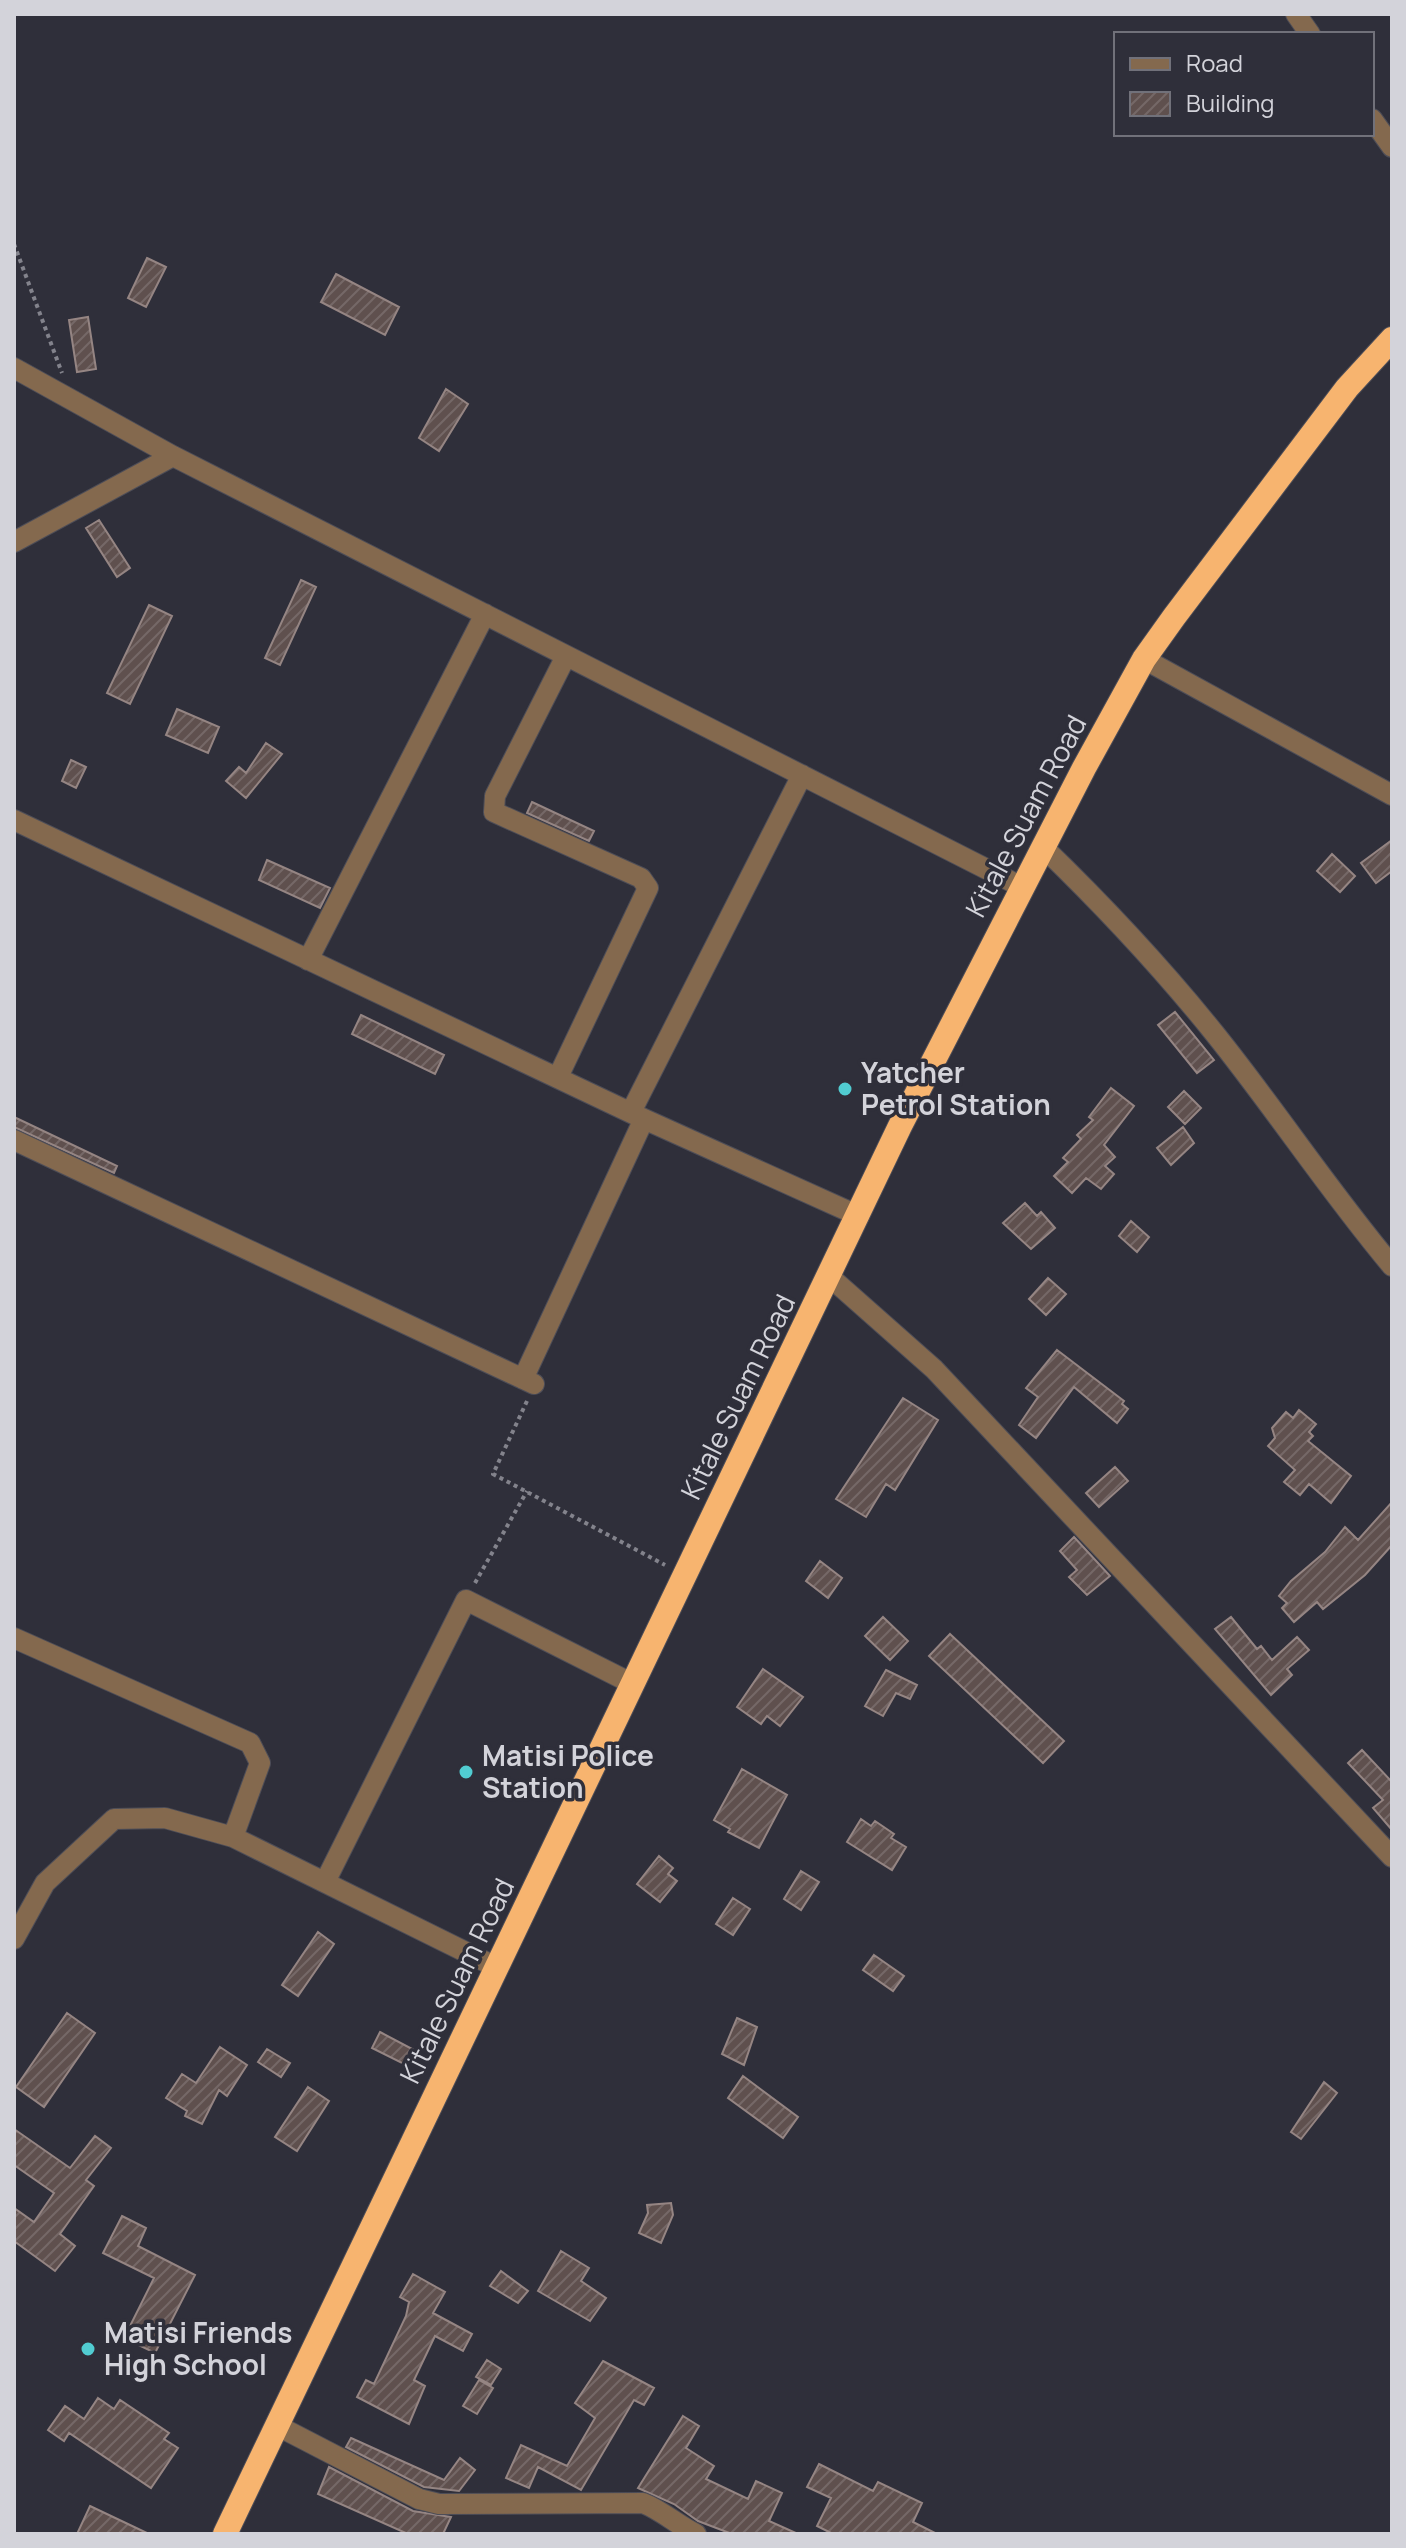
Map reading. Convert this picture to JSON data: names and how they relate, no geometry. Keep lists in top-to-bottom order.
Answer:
{
  "streets": {
    "highway": ["Kitale Suam Road"]
  },
  "places": ["Yatcher Petrol Station", "Matisi Police Station", "Matisi Friends High School"],
  "legend": ["Road", "Building"]
}
